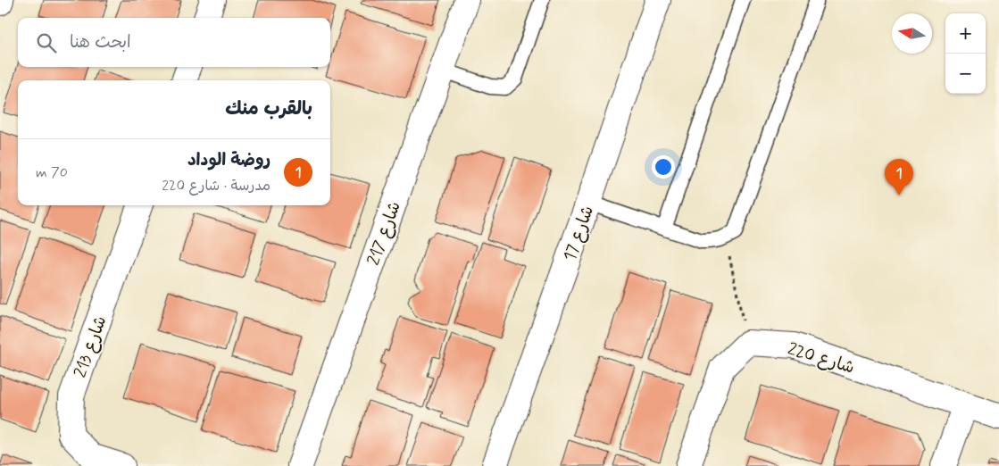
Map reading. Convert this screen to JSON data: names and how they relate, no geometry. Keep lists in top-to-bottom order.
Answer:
{
  "streets": {
    "street": [
      "شارع 217",
      "شارع 17",
      "شارع 213",
      "شارع 220"
    ]
  },
  "north": "left",
  "page": {
    "map_buttons": ["+", "−"],
    "search": "ابحث هنا",
    "heading": "بالقرب منك",
    "list": [
      {
        "mark": "1",
        "name": "روضة الوداد",
        "note": "مدرسة · شارع 220",
        "value": "70 m"
      }
    ],
    "pins": "1"
  }
}
